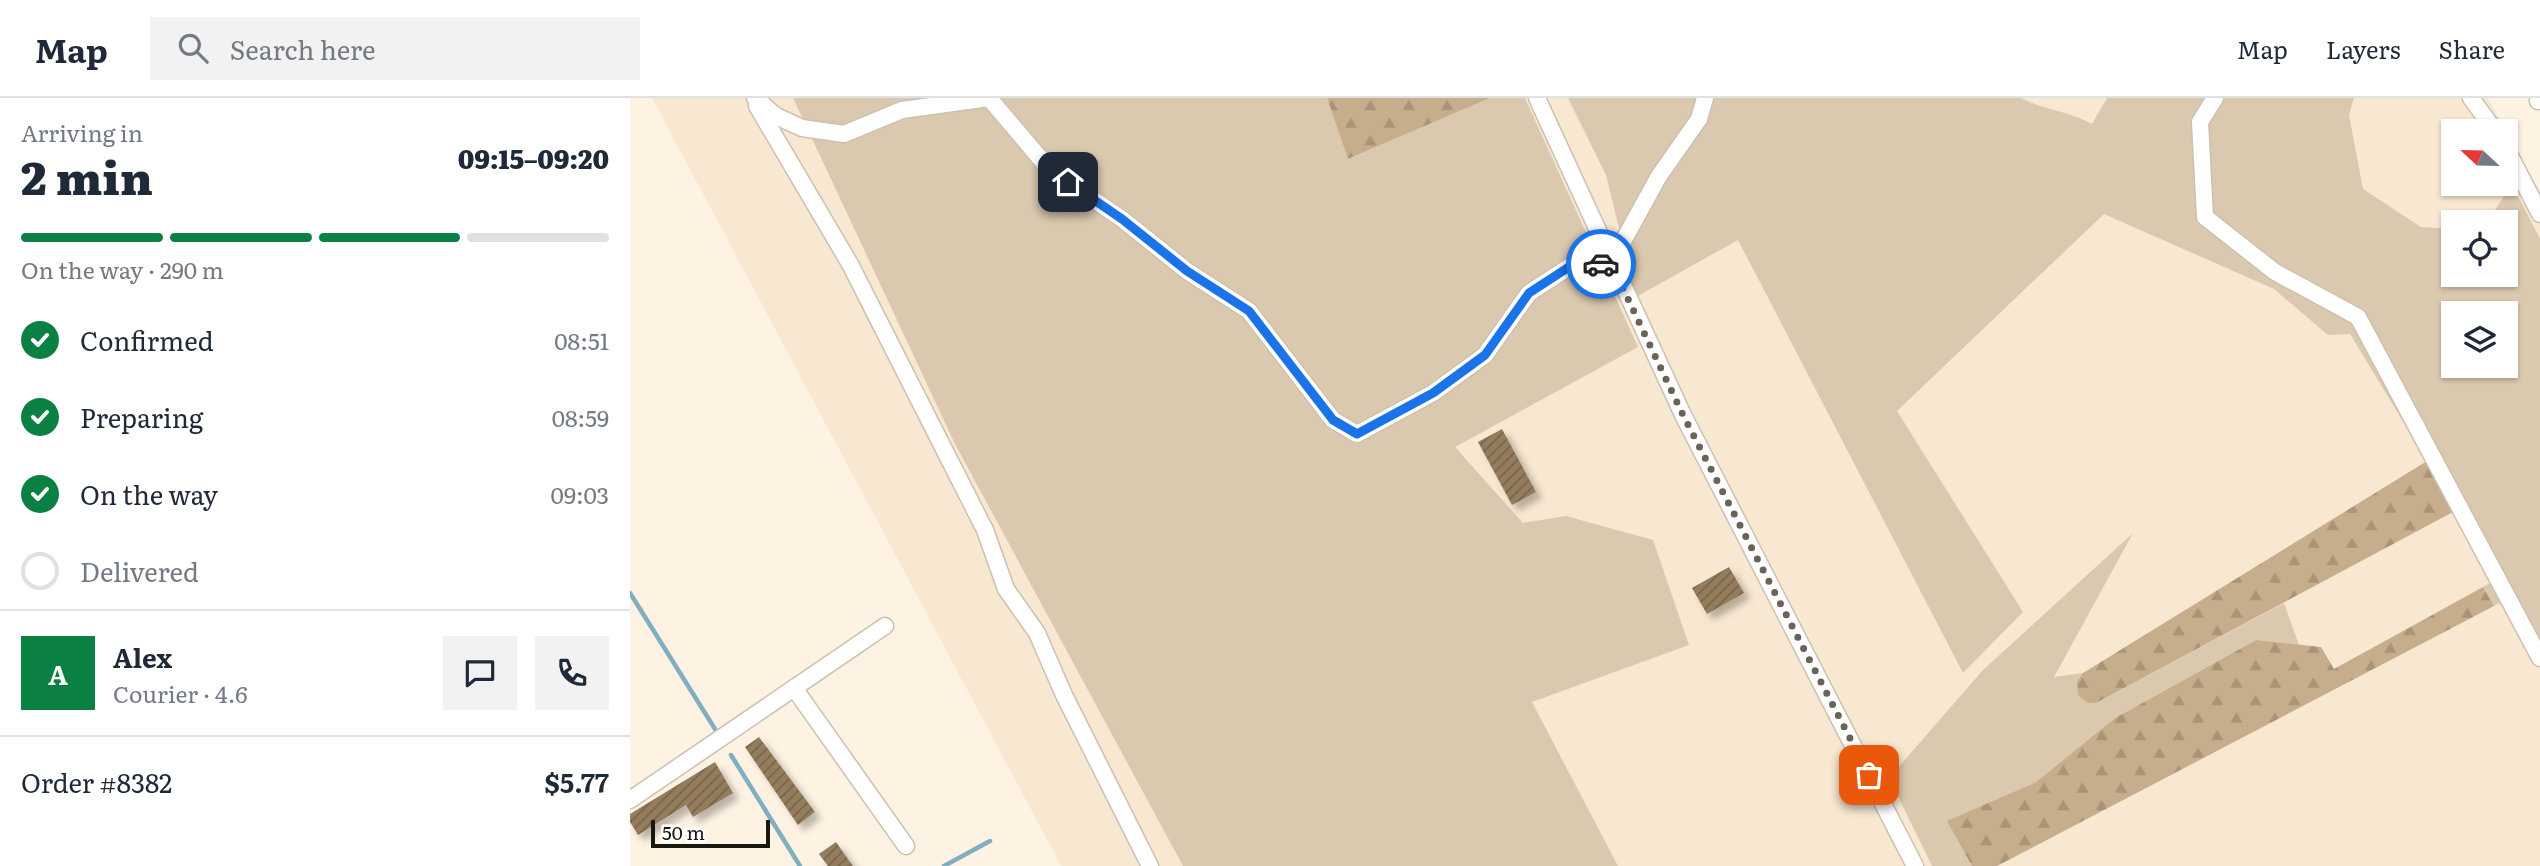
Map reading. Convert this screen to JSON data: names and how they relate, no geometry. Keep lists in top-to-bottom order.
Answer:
{
  "scale_bar": "50 m",
  "north": "left",
  "page": {
    "header": "Map",
    "search": "Search here",
    "nav": ["Map", "Layers", "Share"],
    "heading": ["2 min", "Arriving in", "09:15–09:20"],
    "panel": [
      "Alex",
      "Courier · 4.6",
      "Order #8382",
      "$5.77"
    ],
    "bar": "On the way · 290 m",
    "list": [
      ["Confirmed", "08:51"],
      ["Preparing", "08:59"],
      ["On the way", "09:03"],
      "Delivered"
    ],
    "round": "A",
    "scale": "50 m"
  }
}
